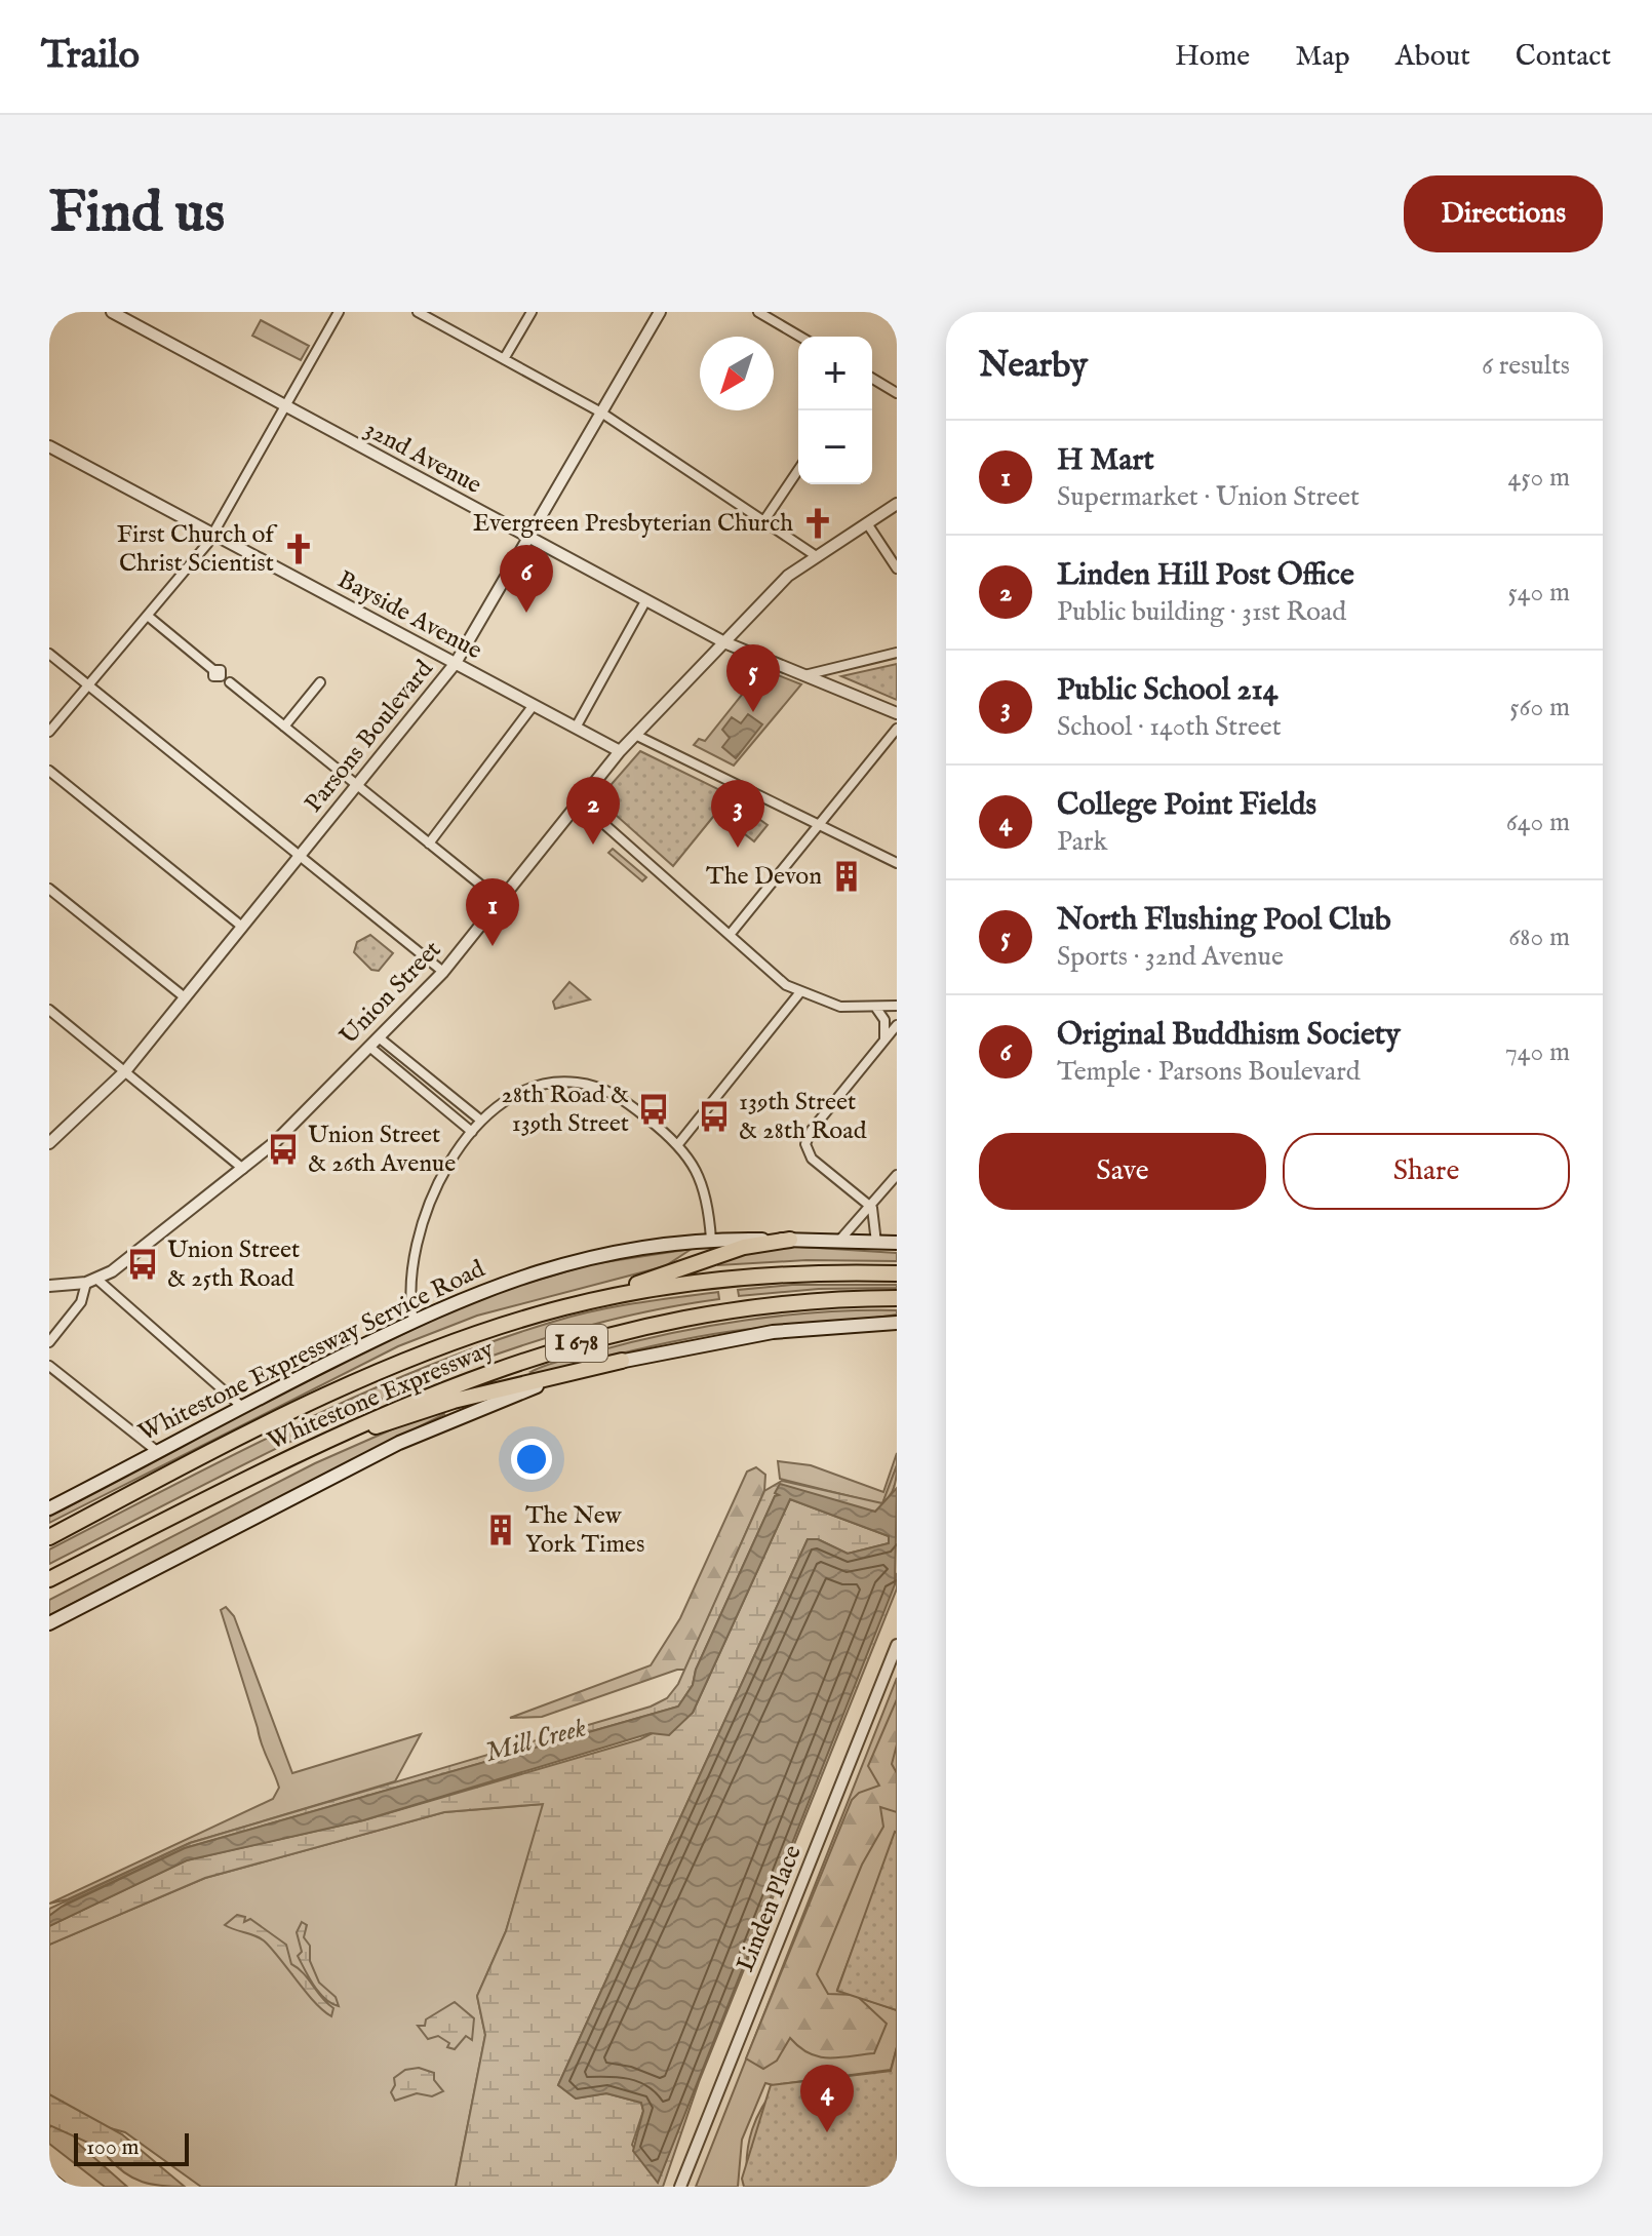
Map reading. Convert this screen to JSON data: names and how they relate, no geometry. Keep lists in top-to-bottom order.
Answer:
{
  "streets": {
    "highway": ["I 678", "Whitestone Expressway"],
    "main road": ["Whitestone Expressway Service Road"],
    "street": [
      "32nd Avenue",
      "Bayside Avenue",
      "Parsons Boulevard",
      "Union Street",
      "Linden Place"
    ]
  },
  "crossings": [
    ["32nd Avenue", "Parsons Boulevard"],
    ["32nd Avenue", "Union Street"],
    ["Bayside Avenue", "Parsons Boulevard"],
    ["Bayside Avenue", "Union Street"]
  ],
  "water": ["Mill Creek"],
  "places": {
    "church": ["Evergreen Presbyterian Church", "First Church of Christ Scientist"],
    "building": ["The Devon", "The New York Times"],
    "bus stop": [
      "28th Road & 139th Street",
      "139th Street & 28th Road",
      "Union Street & 26th Avenue",
      "Union Street & 25th Road"
    ]
  },
  "scale_bar": "100 m",
  "north": "bottom left",
  "page": {
    "header": "Trailo",
    "nav": [
      "Home",
      "Map",
      "About",
      "Contact"
    ],
    "buttons": [
      "Directions",
      ["Save", "Share"]
    ],
    "title": "Find us",
    "heading": ["Nearby", "6 results"],
    "map_buttons": ["+", "−"],
    "list": [
      {
        "mark": "1",
        "name": "H Mart",
        "note": "Supermarket · Union Street",
        "value": "450 m"
      },
      {
        "mark": "2",
        "name": "Linden Hill Post Office",
        "note": "Public building · 31st Road",
        "value": "540 m"
      },
      {
        "mark": "3",
        "name": "Public School 214",
        "note": "School · 140th Street",
        "value": "560 m"
      },
      {
        "mark": "4",
        "name": "College Point Fields",
        "note": "Park",
        "value": "640 m"
      },
      {
        "mark": "5",
        "name": "North Flushing Pool Club",
        "note": "Sports · 32nd Avenue",
        "value": "680 m"
      },
      {
        "mark": "6",
        "name": "Original Buddhism Society",
        "note": "Temple · Parsons Boulevard",
        "value": "740 m"
      }
    ],
    "pins": [
      "6",
      "5",
      "2",
      "3",
      "1",
      "4"
    ],
    "scale": "100 m"
  }
}
